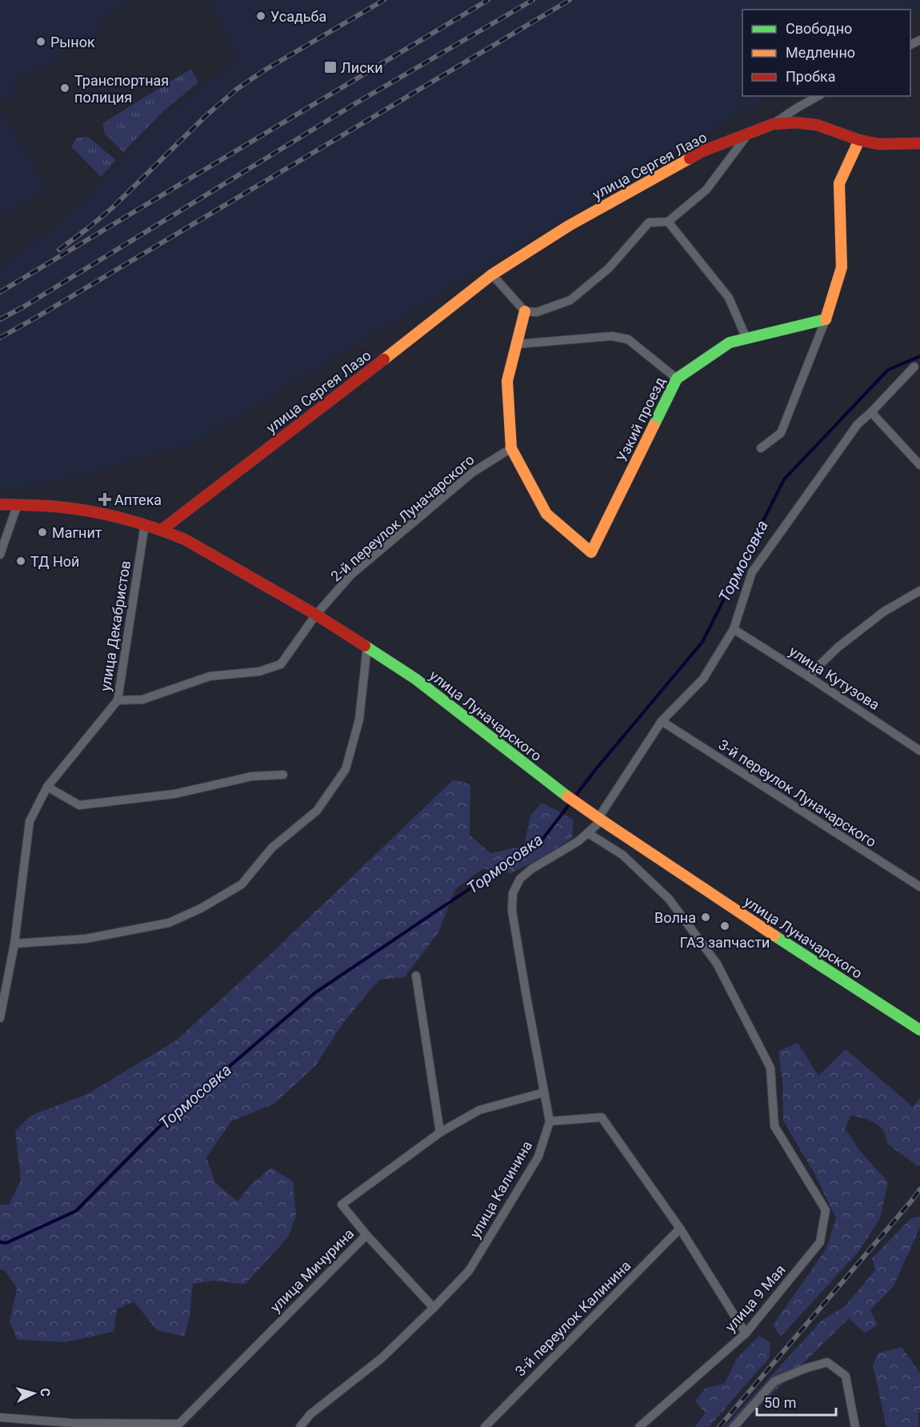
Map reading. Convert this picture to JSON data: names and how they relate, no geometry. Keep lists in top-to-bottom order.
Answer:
{
  "streets": {
    "street": [
      "улица Сергея Лазо",
      "Узкий проезд",
      "2-й переулок Луначарского",
      "улица Декабристов",
      "улица Кутузова",
      "улица Луначарского",
      "3-й переулок Луначарского",
      "улица Калинина",
      "улица Мичурина",
      "улица 9 Мая",
      "3-й переулок Калинина"
    ]
  },
  "crossings": [
    ["улица Сергея Лазо", "улица Луначарского"],
    ["Узкий проезд", "2-й переулок Луначарского"],
    ["2-й переулок Луначарского", "улица Декабристов"],
    ["2-й переулок Луначарского", "улица Луначарского"],
    ["улица Декабристов", "улица Луначарского"],
    ["улица Кутузова", "улица Калинина"],
    ["улица Луначарского", "улица Калинина"],
    ["3-й переулок Луначарского", "улица Калинина"],
    ["улица Калинина", "улица 9 Мая"]
  ],
  "water": ["Тормосовка"],
  "places": {
    "other": [
      "Усадьба",
      "Рынок",
      "Транспортная полиция",
      "Магнит",
      "ТД Ной",
      "Волна",
      "ГАЗ запчасти"
    ],
    "transit": ["Лиски"],
    "health": ["Аптека"]
  },
  "legend": ["Свободно", "Медленно", "Пробка"],
  "scale_bar": "50 m",
  "north": "right"
}
